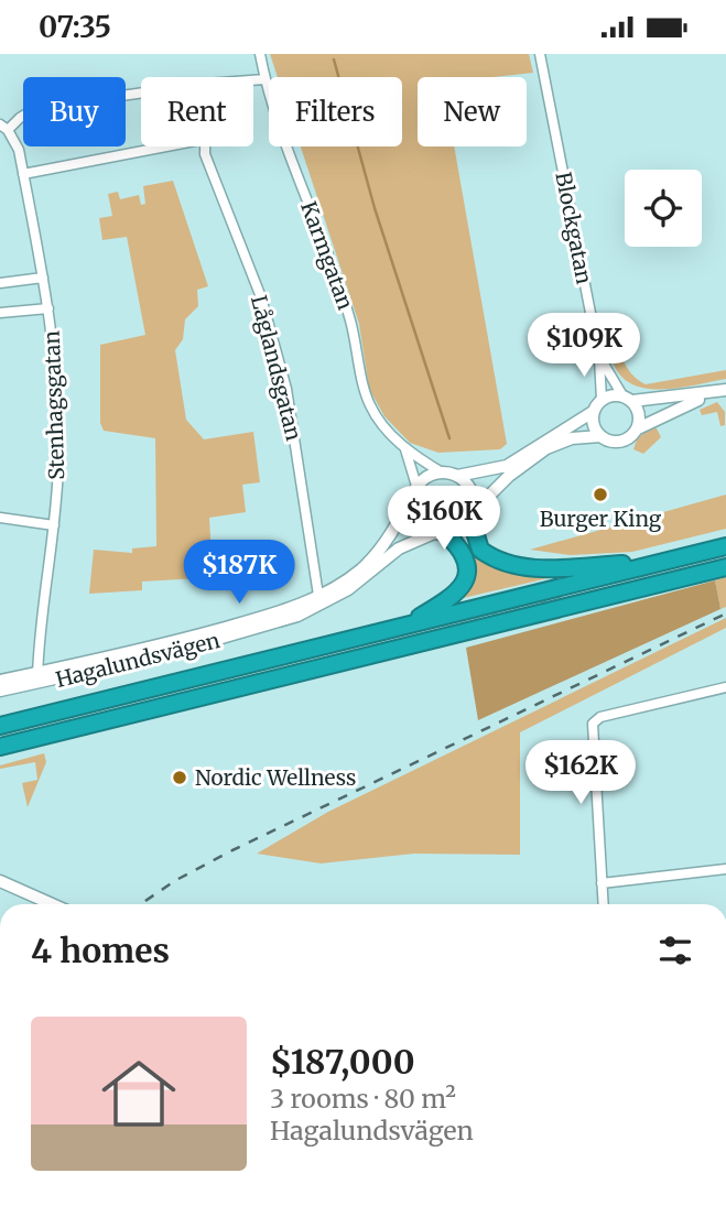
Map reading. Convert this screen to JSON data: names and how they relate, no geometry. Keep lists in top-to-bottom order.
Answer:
{
  "streets": {
    "street": [
      "Blockgatan",
      "Karmgatan",
      "Låglandsgatan",
      "Stenhagsgatan",
      "Hagalundsvägen"
    ]
  },
  "crossings": [
    ["Blockgatan", "Hagalundsvägen"],
    ["Karmgatan", "Hagalundsvägen"],
    ["Låglandsgatan", "Hagalundsvägen"],
    ["Stenhagsgatan", "Hagalundsvägen"]
  ],
  "places": ["Burger King", "Nordic Wellness"],
  "page": {
    "status": "07:35",
    "chip": [
      "Buy",
      "Rent",
      "Filters",
      "New"
    ],
    "price": [
      "$109K",
      "$160K",
      "$187K",
      "$162K"
    ],
    "heading": "4 homes",
    "list": [
      {
        "name": "$187,000",
        "note": "3 rooms · 80 m² · Hagalundsvägen"
      }
    ]
  }
}
